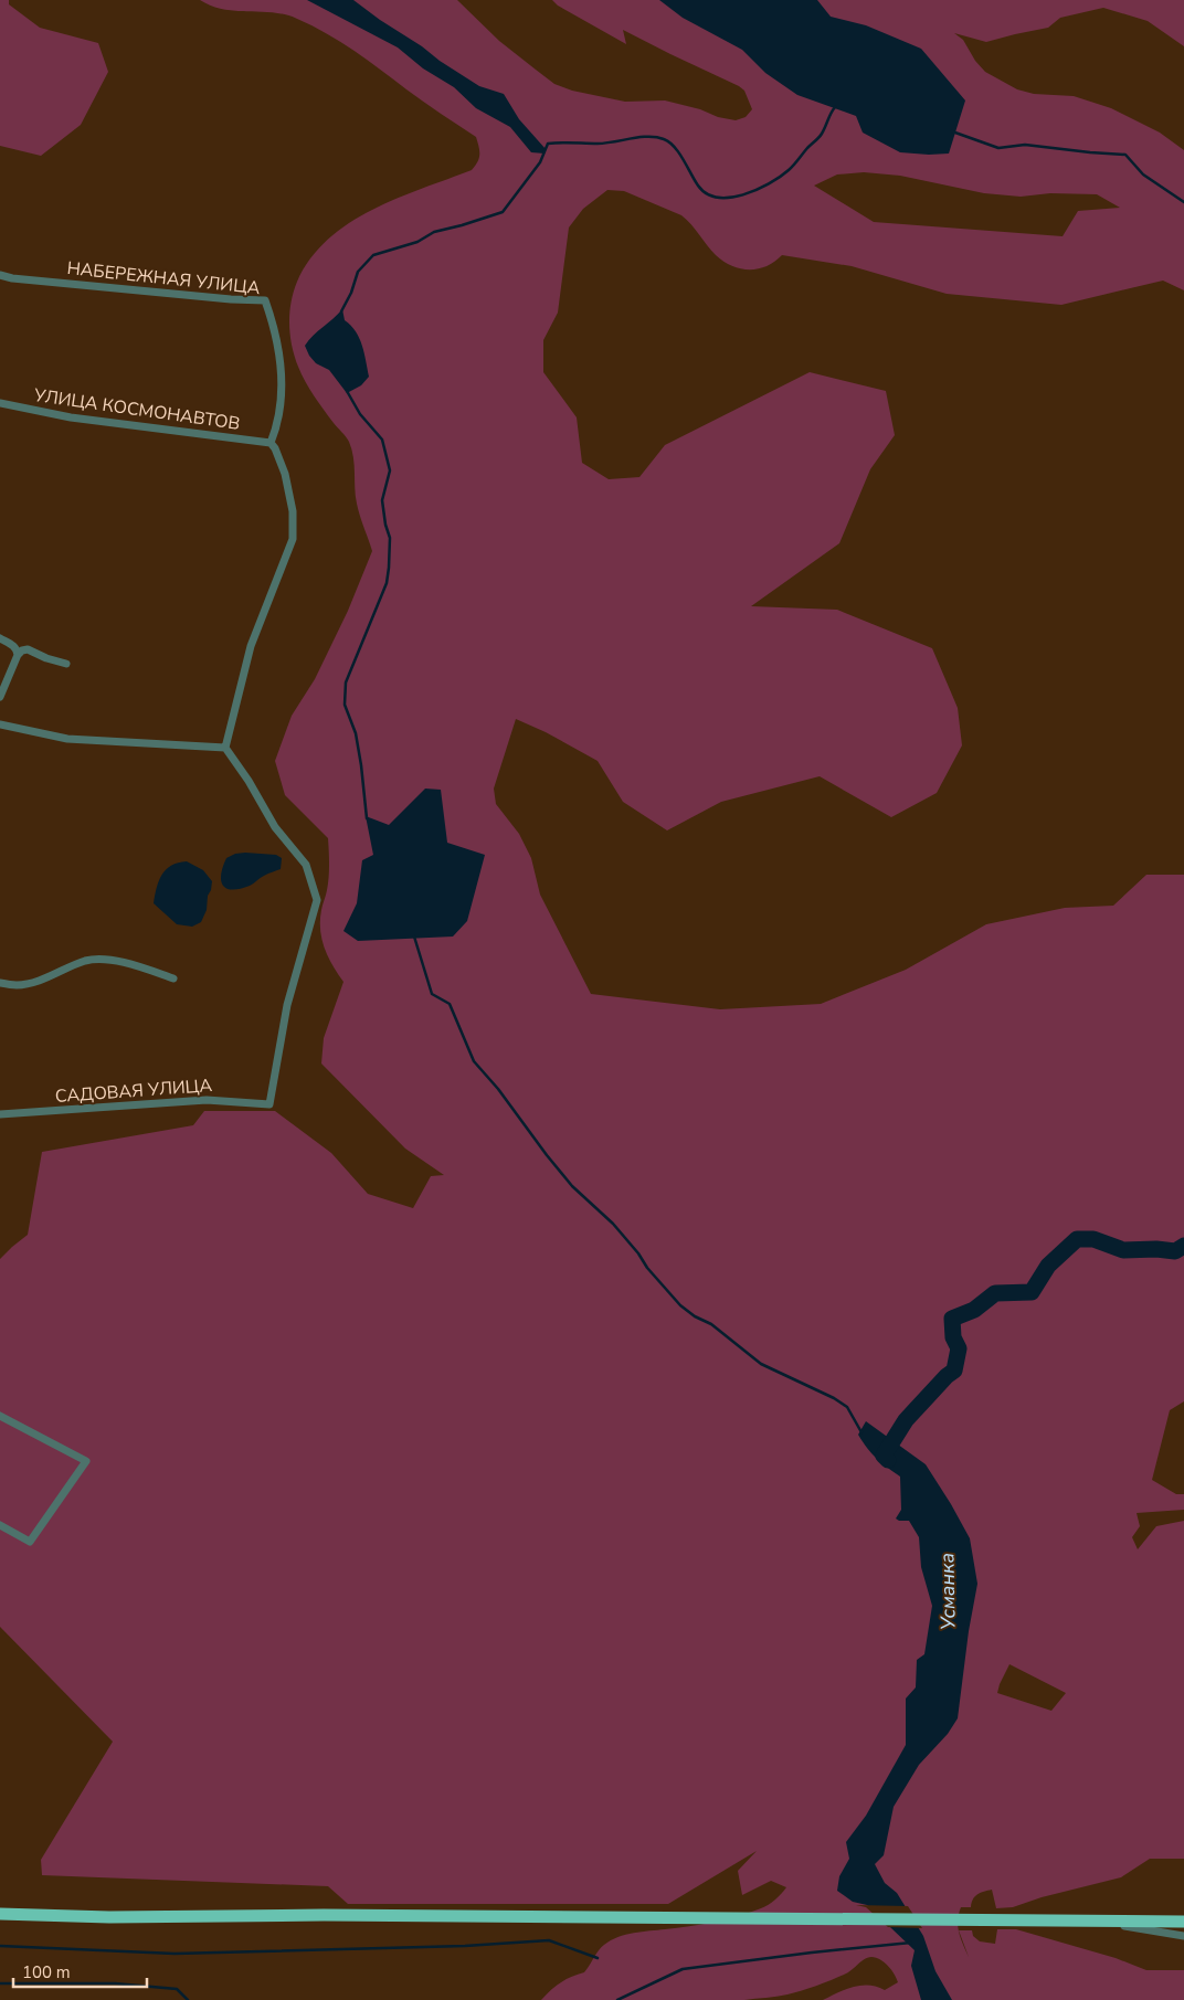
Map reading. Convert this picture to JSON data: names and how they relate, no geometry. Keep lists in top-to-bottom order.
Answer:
{
  "streets": {
    "street": ["НАБЕРЕЖНАЯ УЛИЦА", "УЛИЦА КОСМОНАВТОВ", "САДОВАЯ УЛИЦА"]
  },
  "crossings": [
    ["НАБЕРЕЖНАЯ УЛИЦА", "УЛИЦА КОСМОНАВТОВ"]
  ],
  "water": ["Усманка"],
  "scale_bar": "100 m"
}
